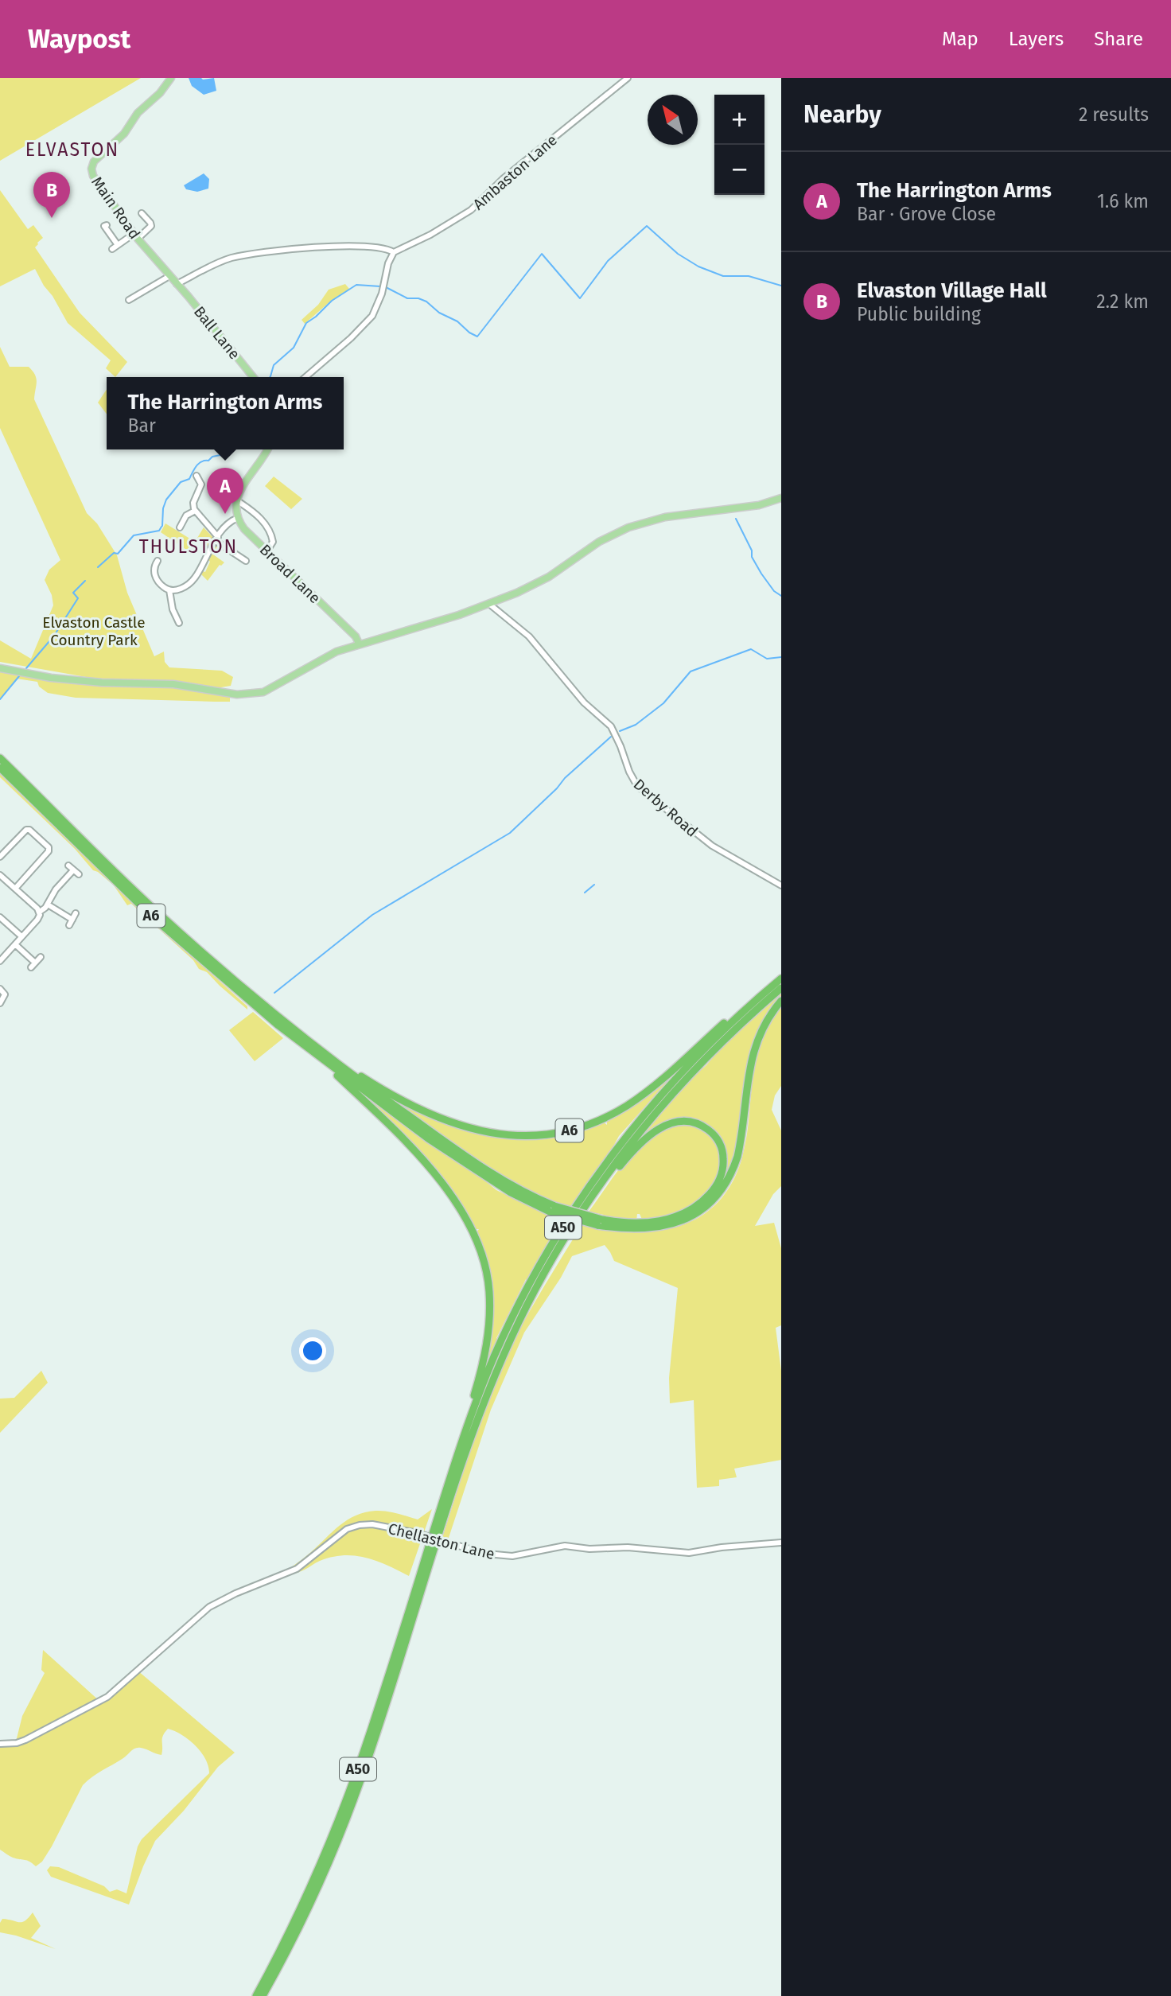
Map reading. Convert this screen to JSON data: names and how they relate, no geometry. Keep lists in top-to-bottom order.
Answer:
{
  "streets": {
    "highway": ["A6", "A50"],
    "main road": ["Main Road", "Ball Lane", "Broad Lane"],
    "street": ["Ambaston Lane", "Derby Road", "Chellaston Lane"]
  },
  "crossings": [
    ["Main Road", "Ball Lane"],
    ["A6", "A50"]
  ],
  "districts": ["ELVASTON", "THULSTON"],
  "parks": ["Elvaston Castle Country Park"],
  "north": "top left",
  "page": {
    "header": "Waypost",
    "nav": ["Map", "Layers", "Share"],
    "heading": ["Nearby", "2 results"],
    "map_buttons": ["+", "−"],
    "list": [
      {
        "mark": "A",
        "name": "The Harrington Arms",
        "note": "Bar · Grove Close",
        "value": "1.6 km"
      },
      {
        "mark": "B",
        "name": "Elvaston Village Hall",
        "note": "Public building",
        "value": "2.2 km"
      }
    ],
    "pins": ["B", "A"],
    "popup": ["The Harrington Arms", "Bar"]
  }
}
